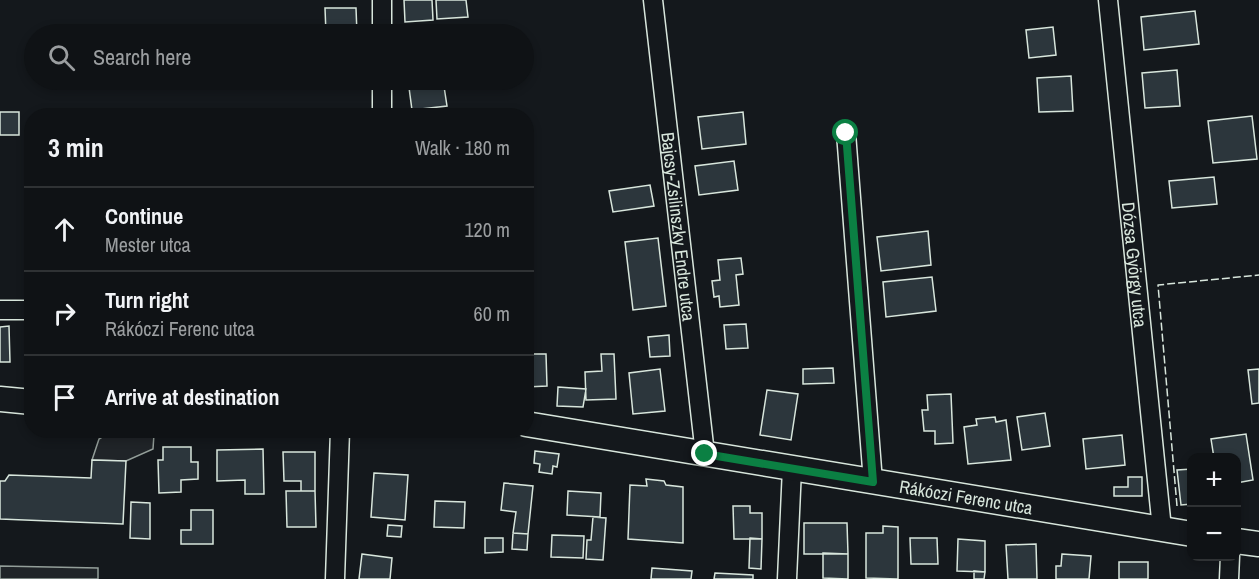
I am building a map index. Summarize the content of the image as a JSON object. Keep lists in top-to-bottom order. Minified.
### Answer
{"streets":{"main road":["Rákóczi Ferenc utca"],"street":["Bajcsy-Zsilinszky Endre utca","Dózsa György utca"]},"crossings":[["Bajcsy-Zsilinszky Endre utca","Rákóczi Ferenc utca"],["Dózsa György utca","Rákóczi Ferenc utca"]],"page":{"search":"Search here","heading":["3 min","Walk · 180 m"],"list":[["Continue","Mester utca","120 m"],["Turn right","Rákóczi Ferenc utca","60 m"],"Arrive at destination"],"map_buttons":["+","−"]}}
